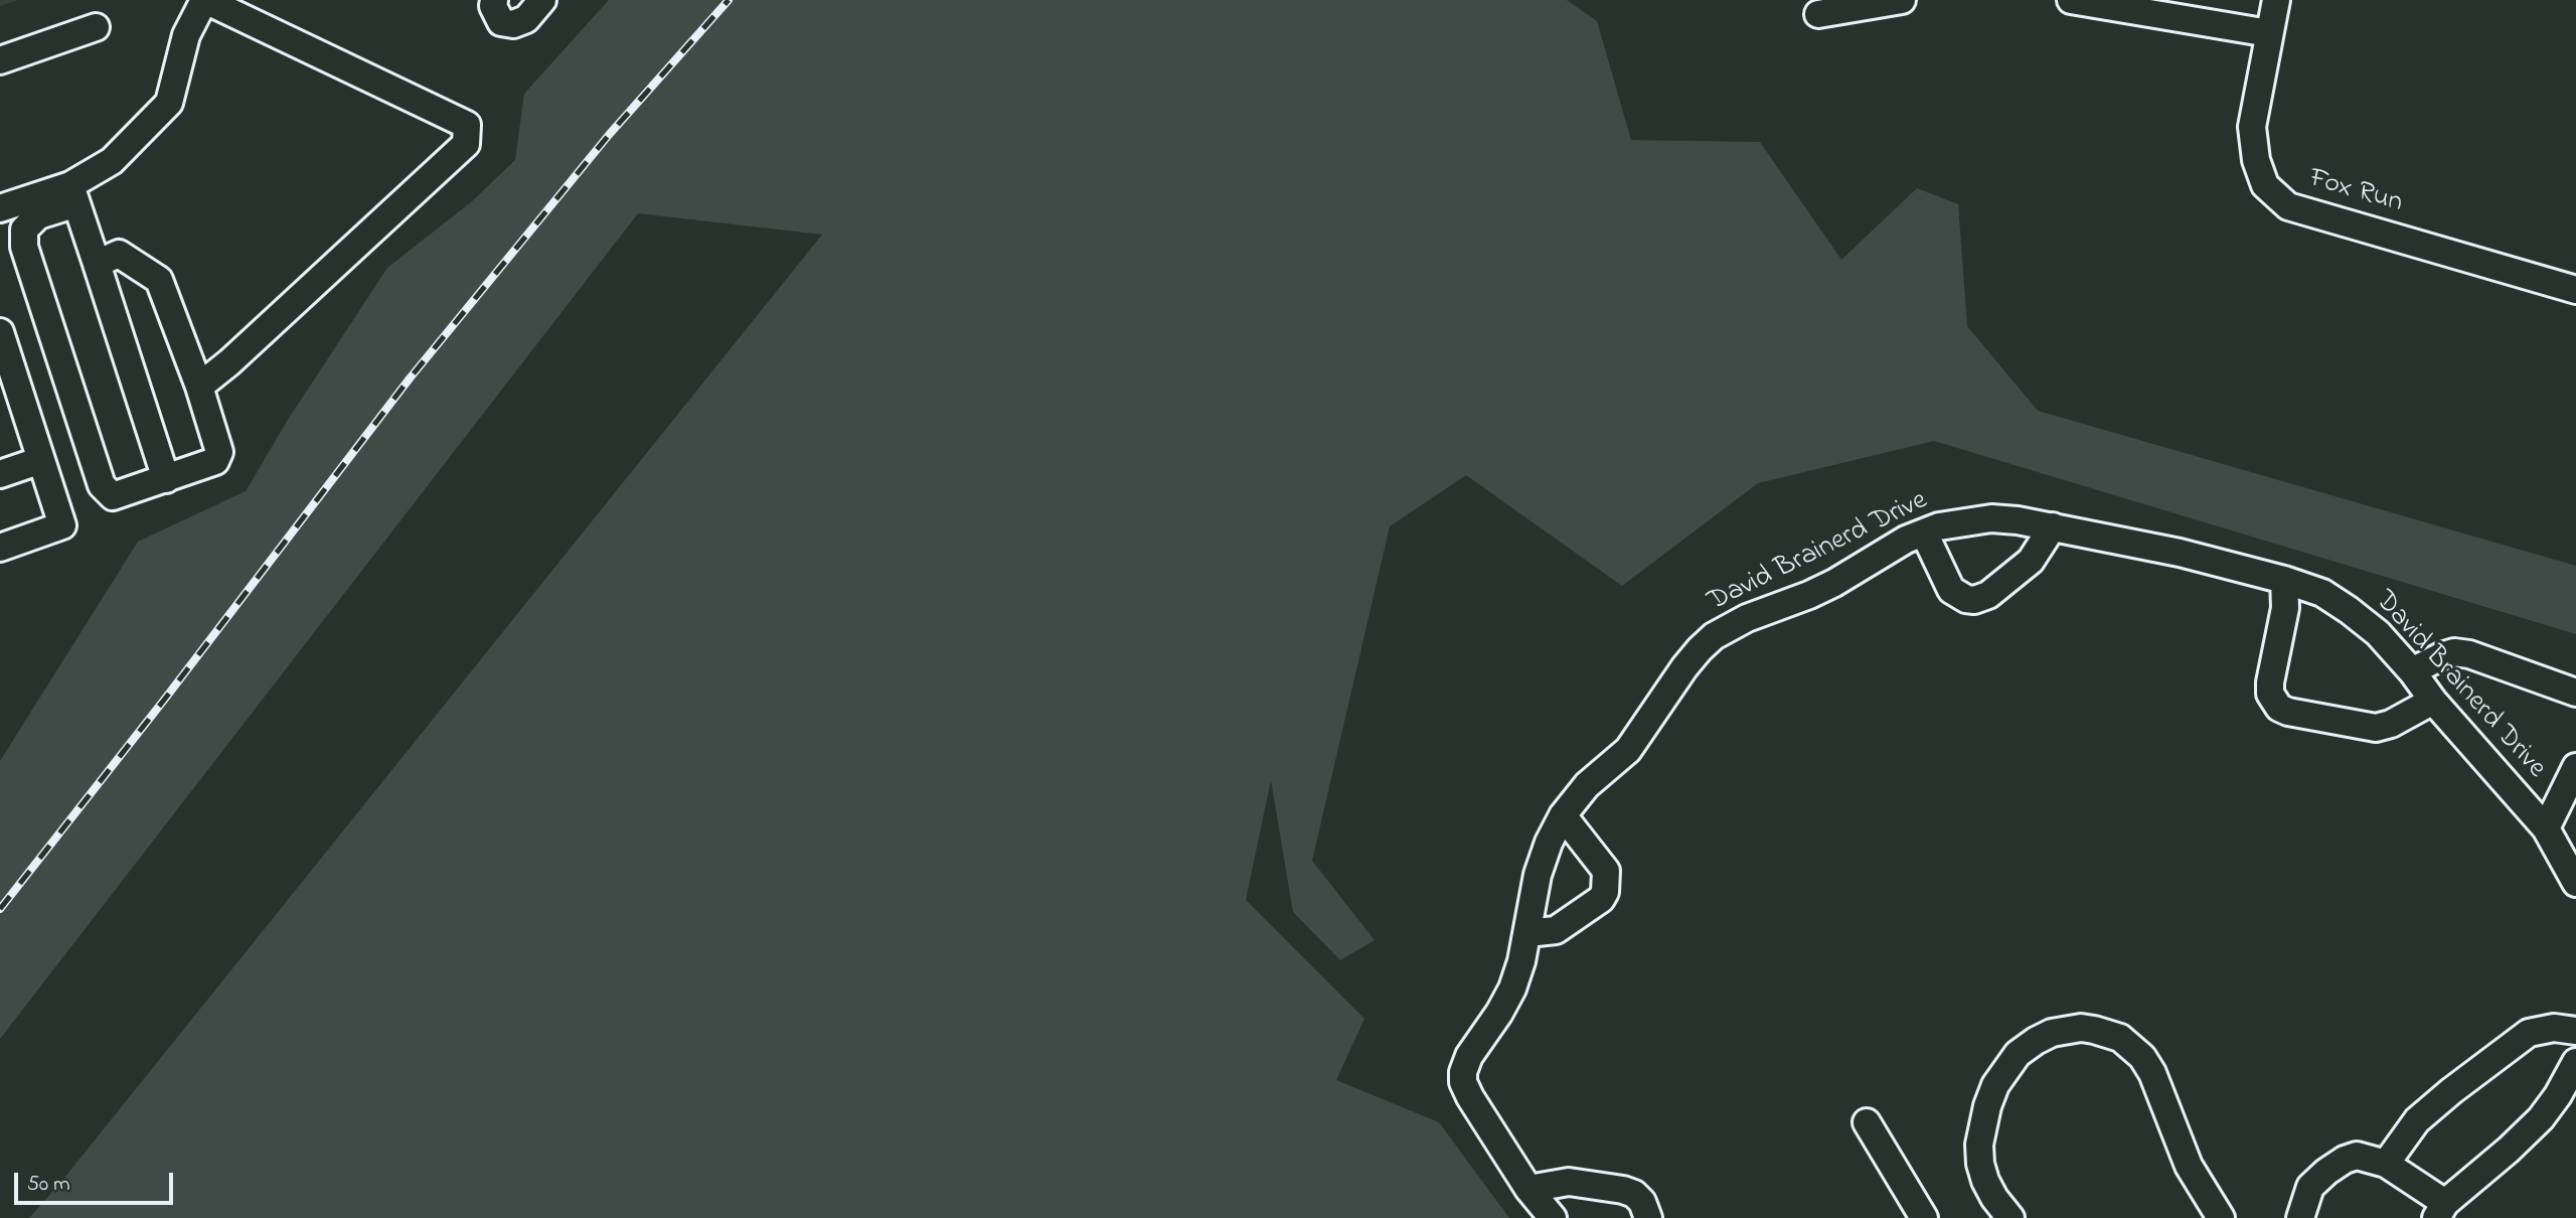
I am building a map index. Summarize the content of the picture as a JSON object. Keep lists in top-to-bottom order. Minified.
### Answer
{"streets":{"street":["Fox Run","David Brainerd Drive"]},"scale_bar":"50 m"}
